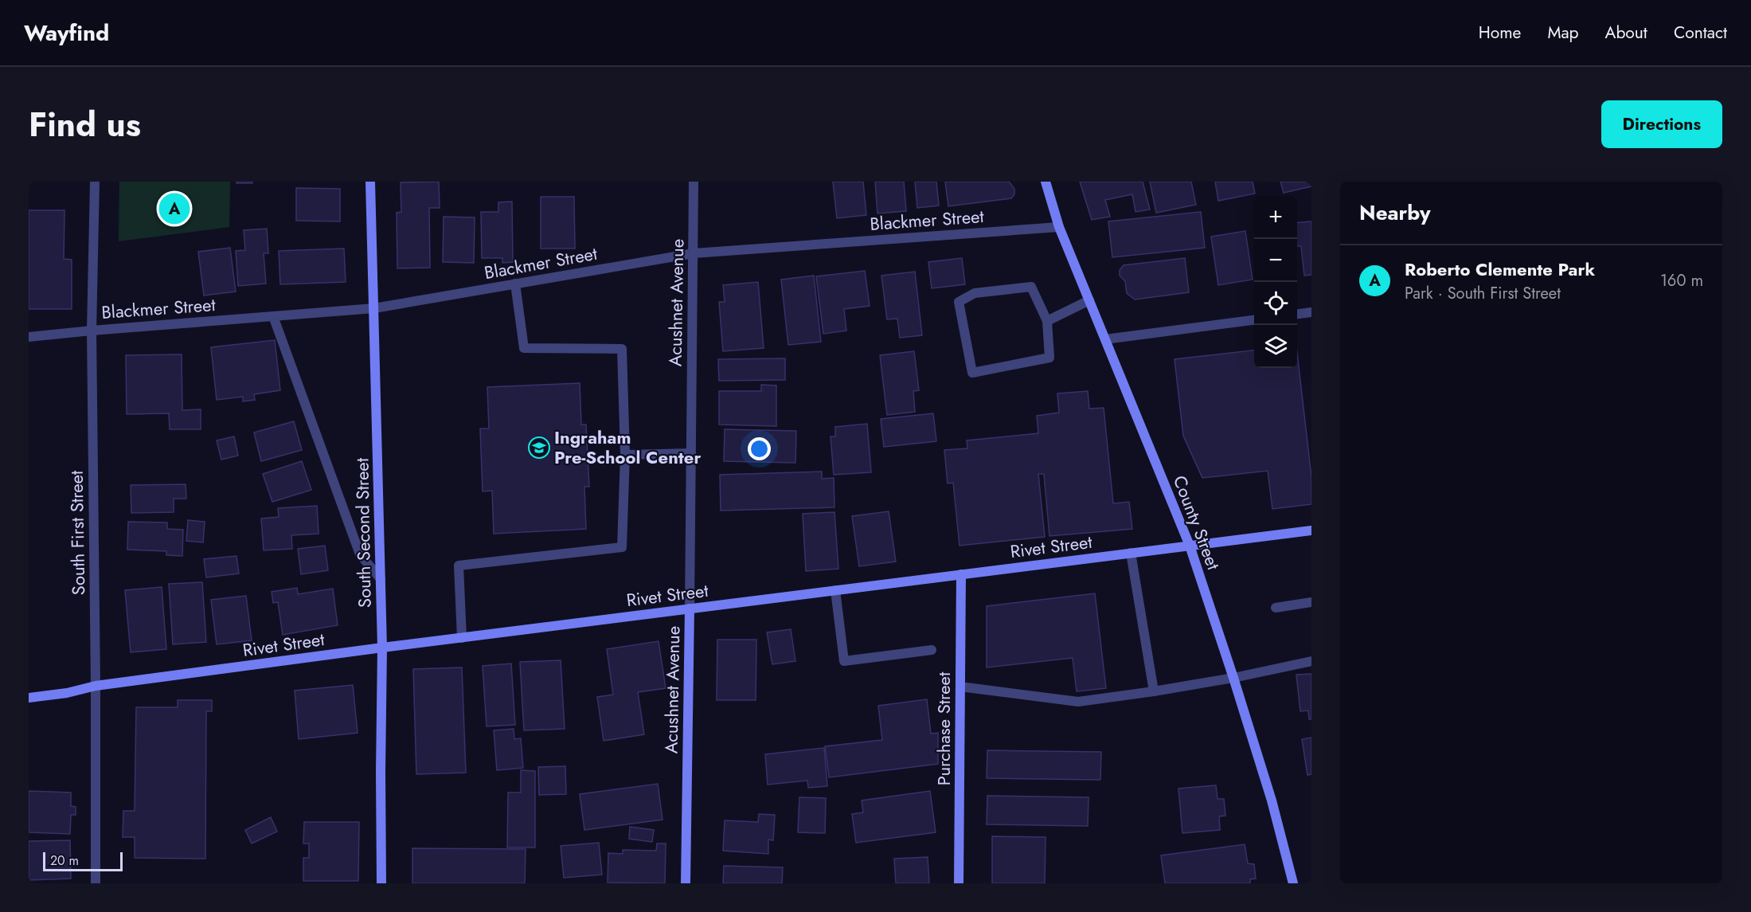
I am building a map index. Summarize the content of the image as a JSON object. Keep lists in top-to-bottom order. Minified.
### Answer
{"streets":{"street":["Blackmer Street","Acushnet Avenue","County Street","South First Street","South Second Street","Rivet Street","Purchase Street"]},"crossings":[["Blackmer Street","Acushnet Avenue"],["Blackmer Street","County Street"],["Blackmer Street","South First Street"],["Blackmer Street","South Second Street"],["Acushnet Avenue","Rivet Street"],["County Street","Rivet Street"],["South First Street","Rivet Street"],["South Second Street","Rivet Street"],["Rivet Street","Purchase Street"]],"places":{"school or university":["Ingraham Pre-School Center"]},"scale_bar":"20 m","page":{"header":"Wayfind","nav":["Home","Map","About","Contact"],"title":"Find us","buttons":"Directions","heading":"Nearby","pins":"A","map_buttons":["+","−"],"list":[{"mark":"A","name":"Roberto Clemente Park","note":"Park · South First Street","value":"160 m"}],"scale":"20 m"}}
